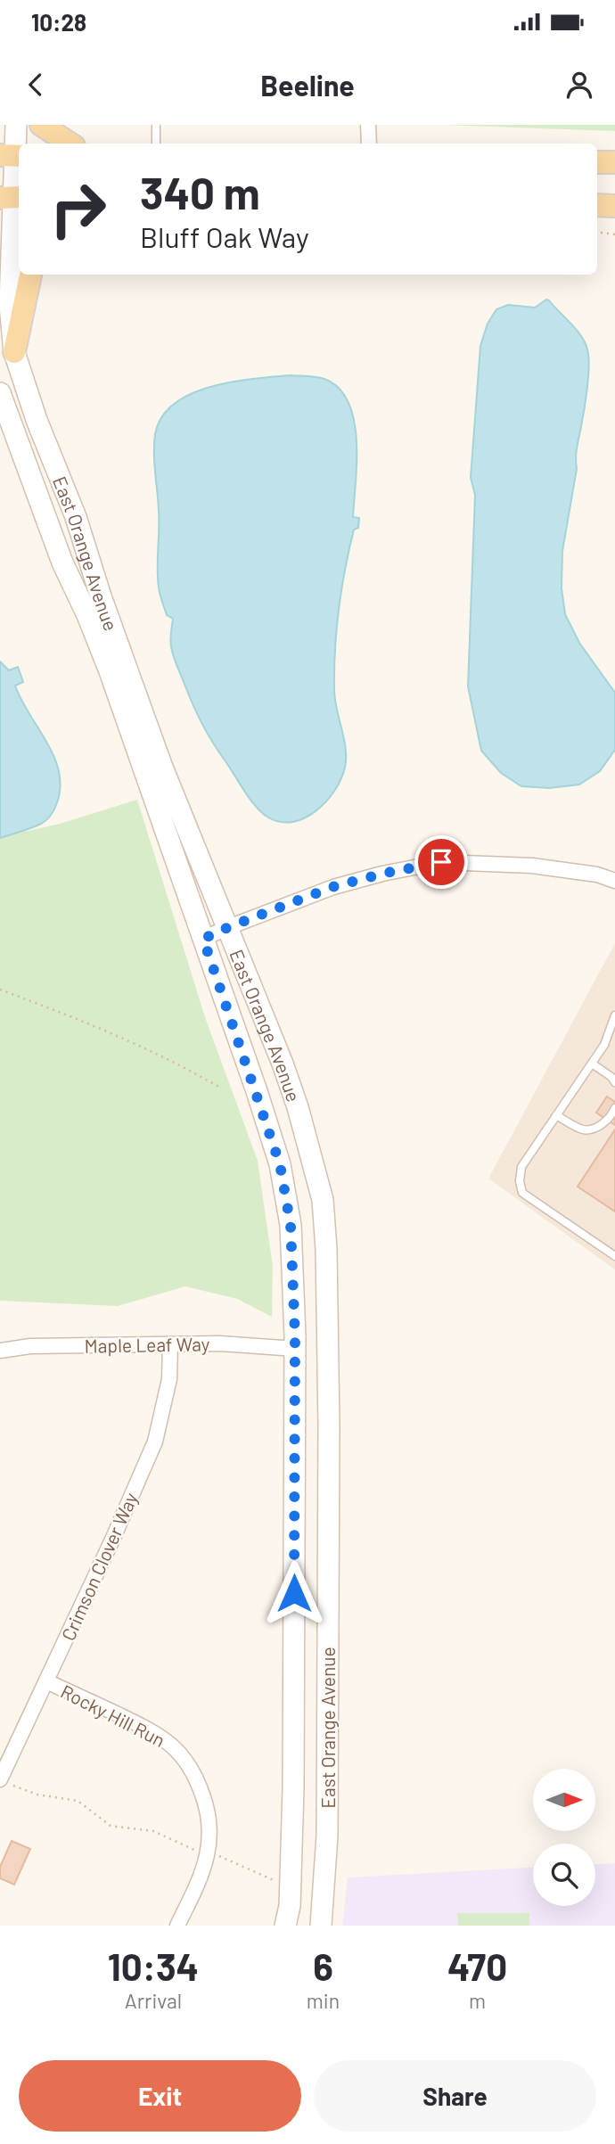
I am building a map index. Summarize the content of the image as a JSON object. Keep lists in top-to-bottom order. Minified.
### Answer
{"streets":{"street":["East Orange Avenue","Maple Leaf Way","Crimson Clover Way","Rocky Hill Run"]},"crossings":[["East Orange Avenue","Maple Leaf Way"],["Maple Leaf Way","Crimson Clover Way"],["Crimson Clover Way","Rocky Hill Run"]],"north":"right","page":{"status":"10:28","header":"Beeline","turn":["340 m","Bluff Oak Way"],"eta":["10:34","Arrival","6","min","470","m"],"buttons":["Exit","Share"]}}
